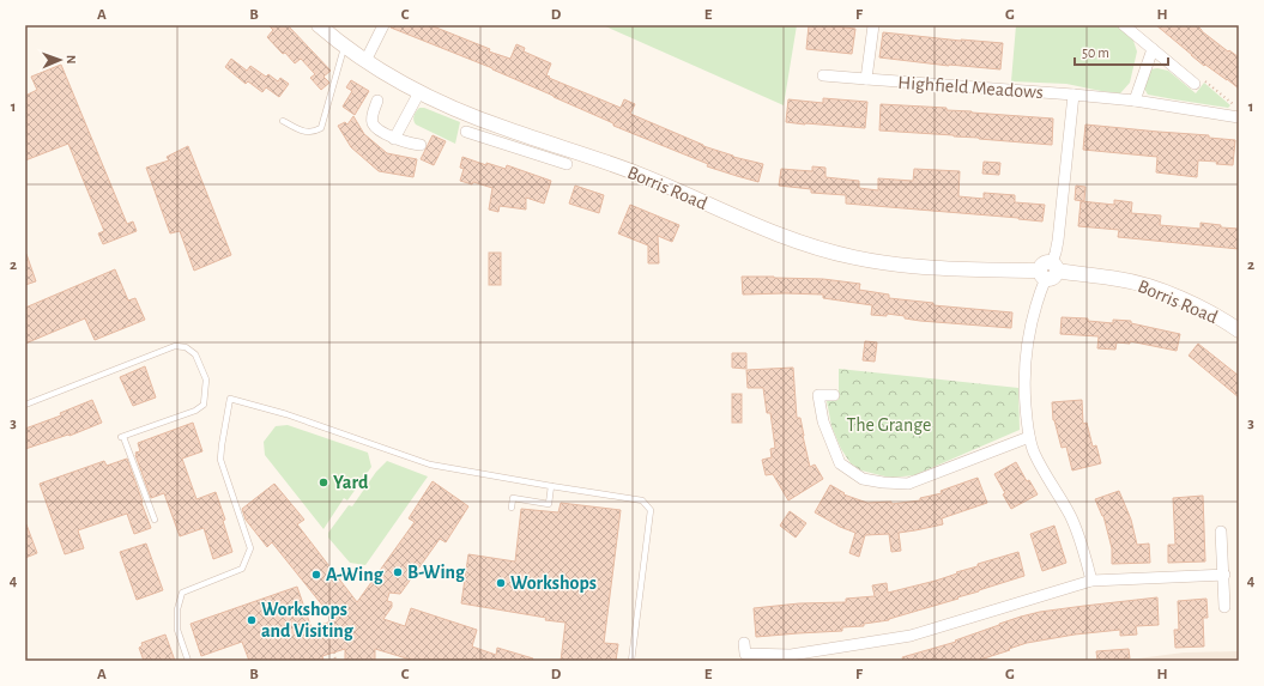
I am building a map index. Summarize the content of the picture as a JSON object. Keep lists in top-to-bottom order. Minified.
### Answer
{"streets":{"street":["Highfield Meadows","Borris Road"]},"parks":["The Grange"],"places":["Yard","B-Wing","A-Wing","Workshops","Workshops and Visiting"],"scale_bar":"50 m","north":"right","grid":{"columns":["A","B","C","D","E","F","G","H"],"rows":["1","2","3","4"]}}
